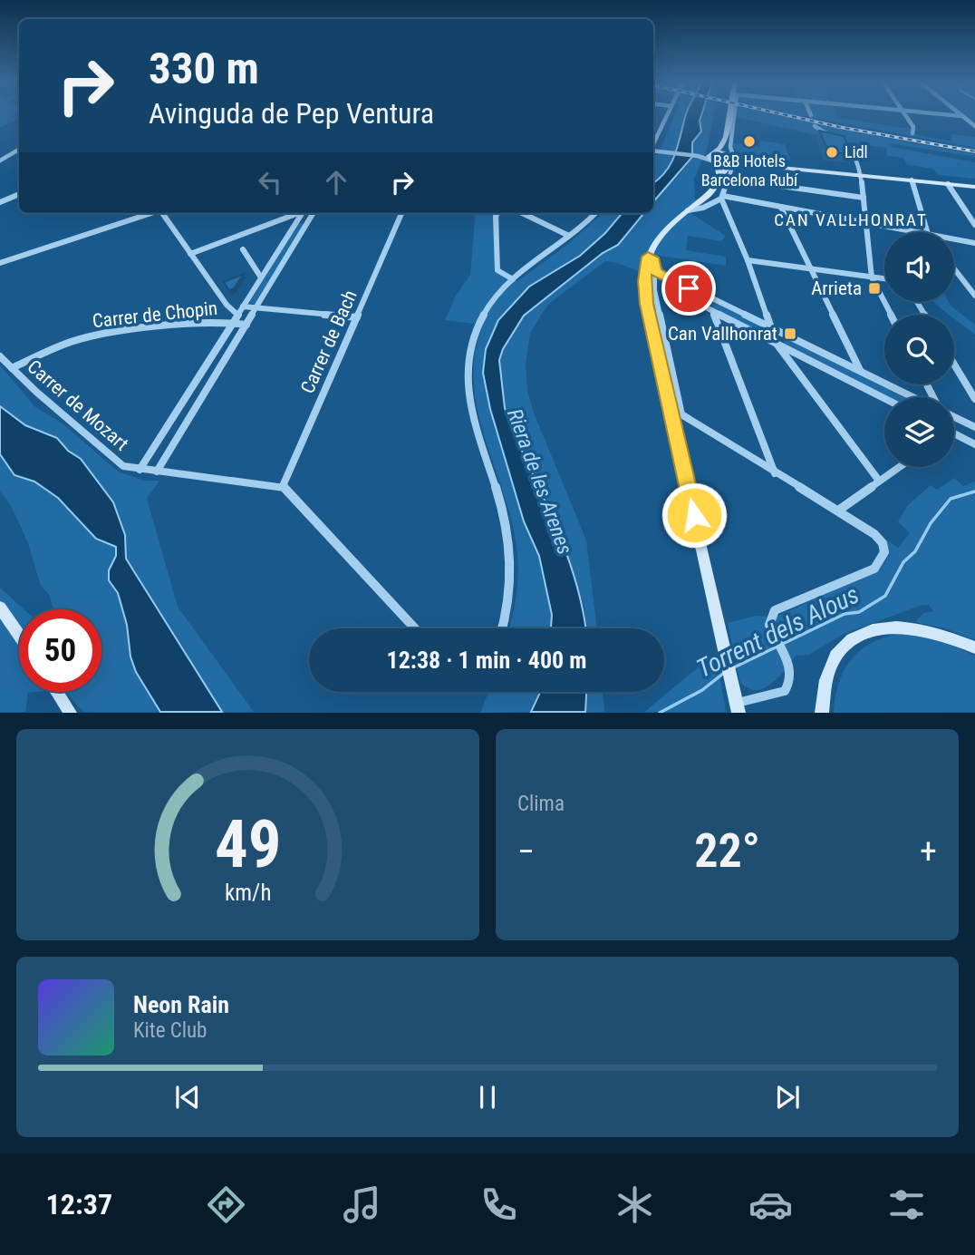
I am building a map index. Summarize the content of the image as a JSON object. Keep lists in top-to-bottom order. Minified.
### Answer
{"streets":{"street":["Carrer de Chopin","Carrer de Bach","Carrer de Mozart"]},"crossings":[["Carrer de Chopin","Carrer de Mozart"],["Carrer de Bach","Carrer de Mozart"]],"districts":["CAN VALLHONRAT"],"water":["Riera de les Arenes","Torrent dels Alous"],"places":{"other":["B&B Hotels Barcelona Rubí","Lidl"],"transit":["Arrieta","Can Vallhonrat"]},"page":{"turn":["330 m","Avinguda de Pep Ventura"],"limit":"50","trip":"12:38 · 1 min · 400 m","tile":"Clima","heat":["−","22°","+"],"song":["Neon Rain","Kite Club"],"tabs":"12:37","gauge":["49","km/h"]}}
